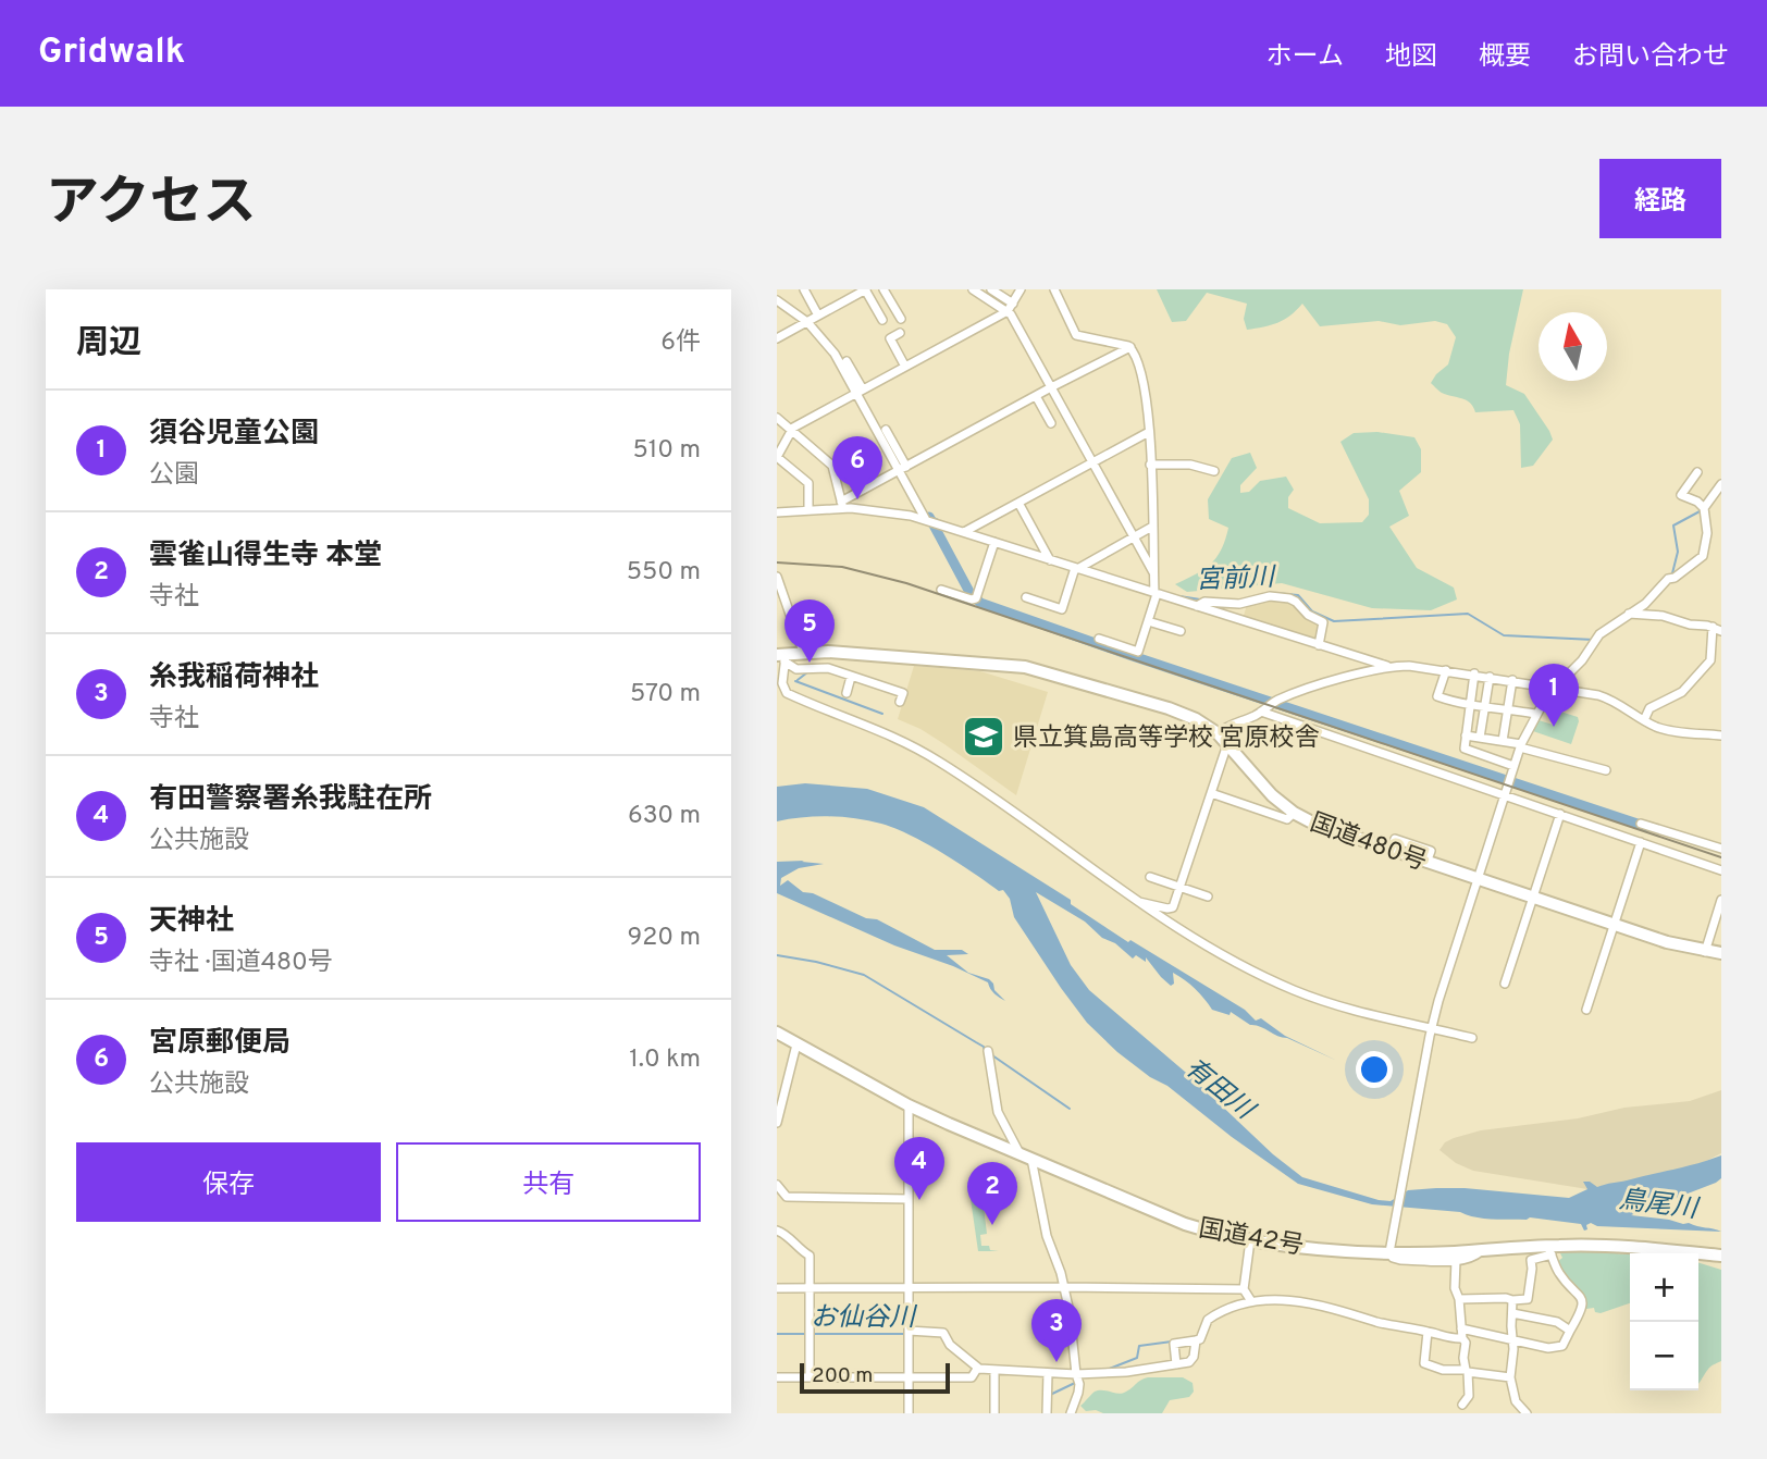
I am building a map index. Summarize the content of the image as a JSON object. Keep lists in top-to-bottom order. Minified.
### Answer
{"streets":{"highway":["国道480号","国道42号"]},"water":["宮前川","有田川","鳥尾川","お仙谷川"],"places":{"school or university":["県立箕島高等学校 宮原校舎"]},"scale_bar":"200 m","north":"top","page":{"header":"Gridwalk","nav":["ホーム","地図","概要","お問い合わせ"],"title":"アクセス","buttons":["経路",["保存","共有"]],"heading":["周辺","6件"],"list":[{"mark":"1","name":"須谷児童公園","note":"公園","value":"510 m"},{"mark":"2","name":"雲雀山得生寺 本堂","note":"寺社","value":"550 m"},{"mark":"3","name":"糸我稲荷神社","note":"寺社","value":"570 m"},{"mark":"4","name":"有田警察署糸我駐在所","note":"公共施設","value":"630 m"},{"mark":"5","name":"天神社","note":"寺社 · 国道480号","value":"920 m"},{"mark":"6","name":"宮原郵便局","note":"公共施設","value":"1.0 km"}],"pins":["6","5","1","4","2","3"],"map_buttons":["+","−"],"scale":"200 m"}}
